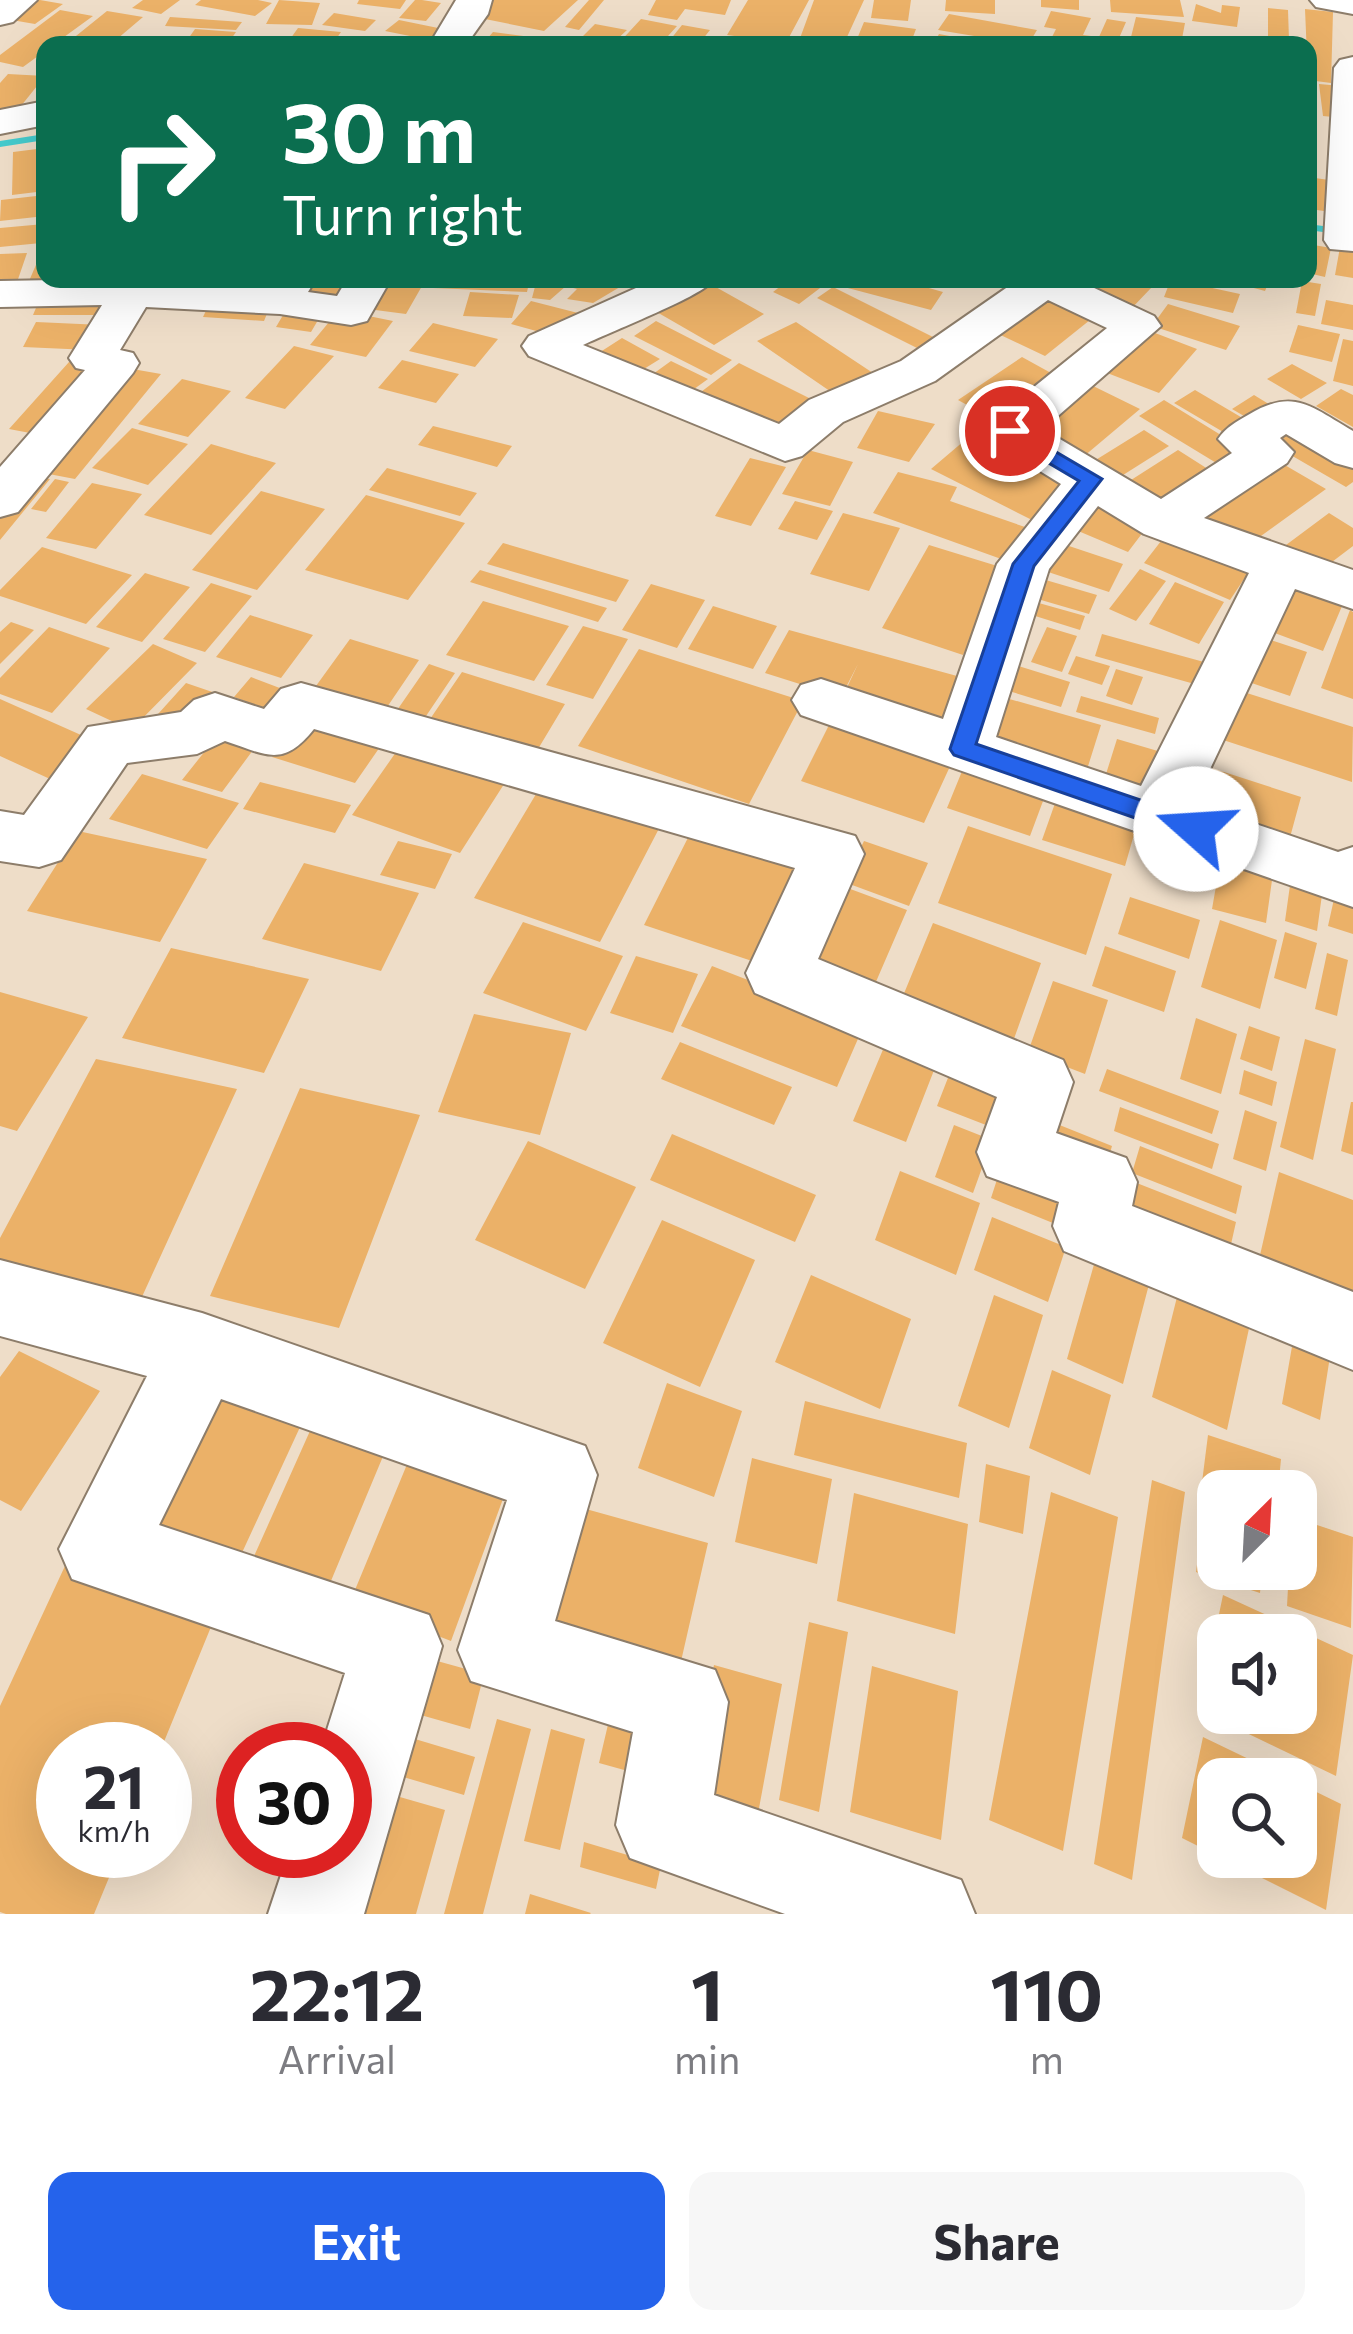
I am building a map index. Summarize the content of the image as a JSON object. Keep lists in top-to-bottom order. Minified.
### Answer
{"north":"top right","page":{"turn":["30 m","Turn right"],"speed":"21 km/h","limit":"30","eta":["22:12","Arrival","1","min","110","m"],"buttons":["Exit","Share"]}}
